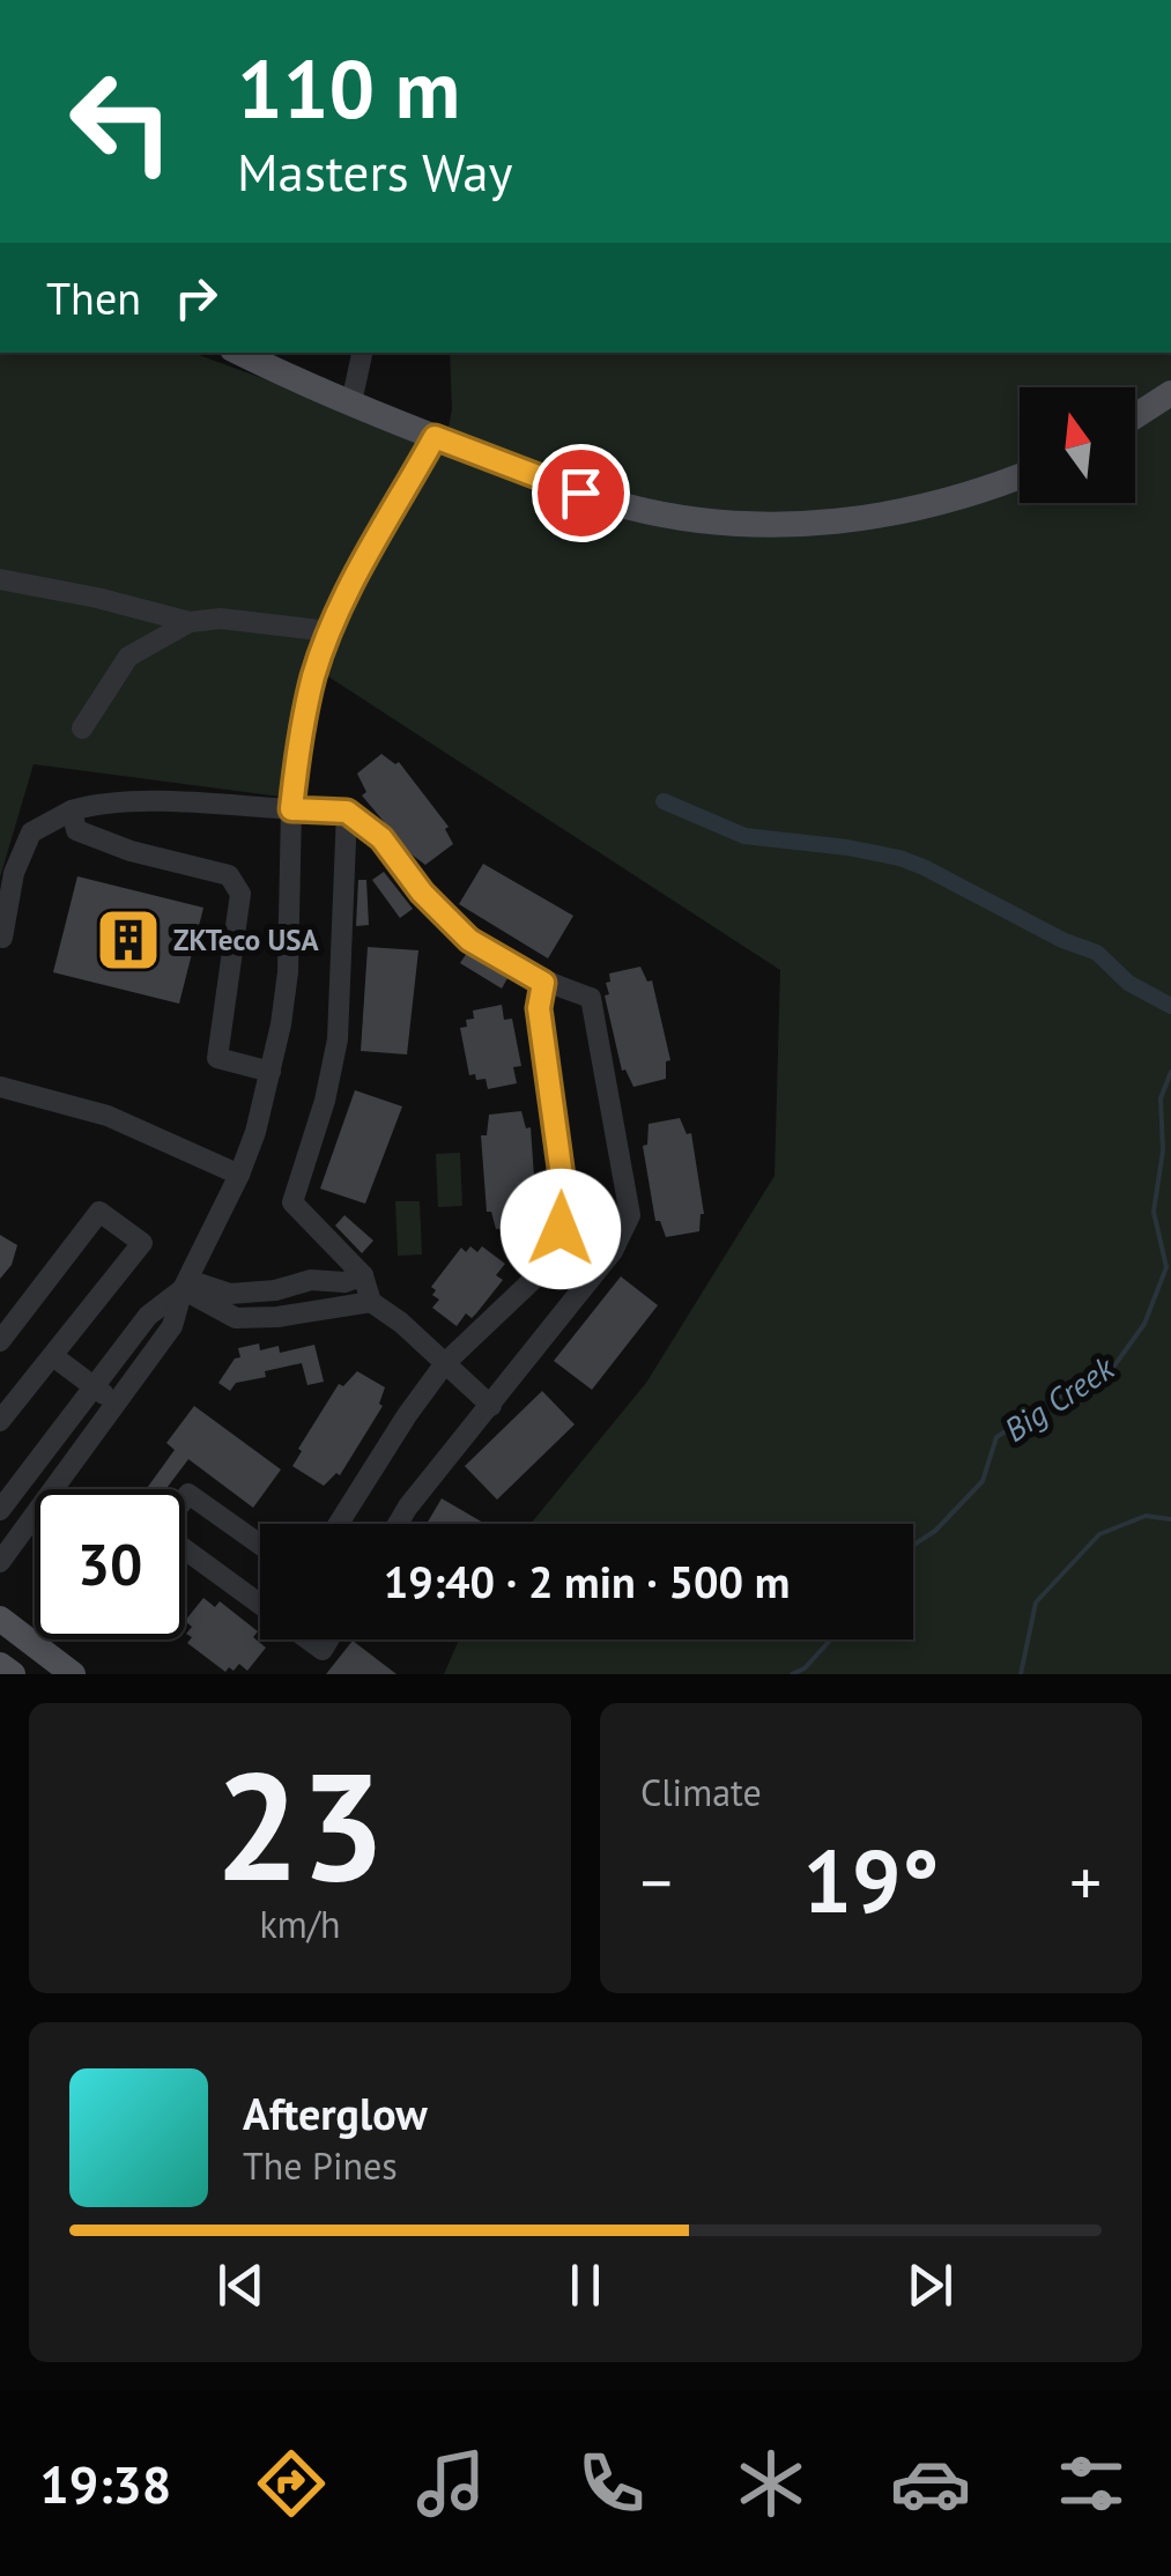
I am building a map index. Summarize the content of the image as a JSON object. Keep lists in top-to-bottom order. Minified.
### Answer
{"water":["Big Creek"],"places":{"building":["ZKTeco USA"]},"north":"top","page":{"turn":["110 m","Masters Way"],"then":"Then","limit":"30","trip":"19:40 · 2 min · 500 m","tile":[["23","km/h"],"Climate"],"heat":["−","19°","+"],"song":["Afterglow","The Pines"],"tabs":"19:38"}}
